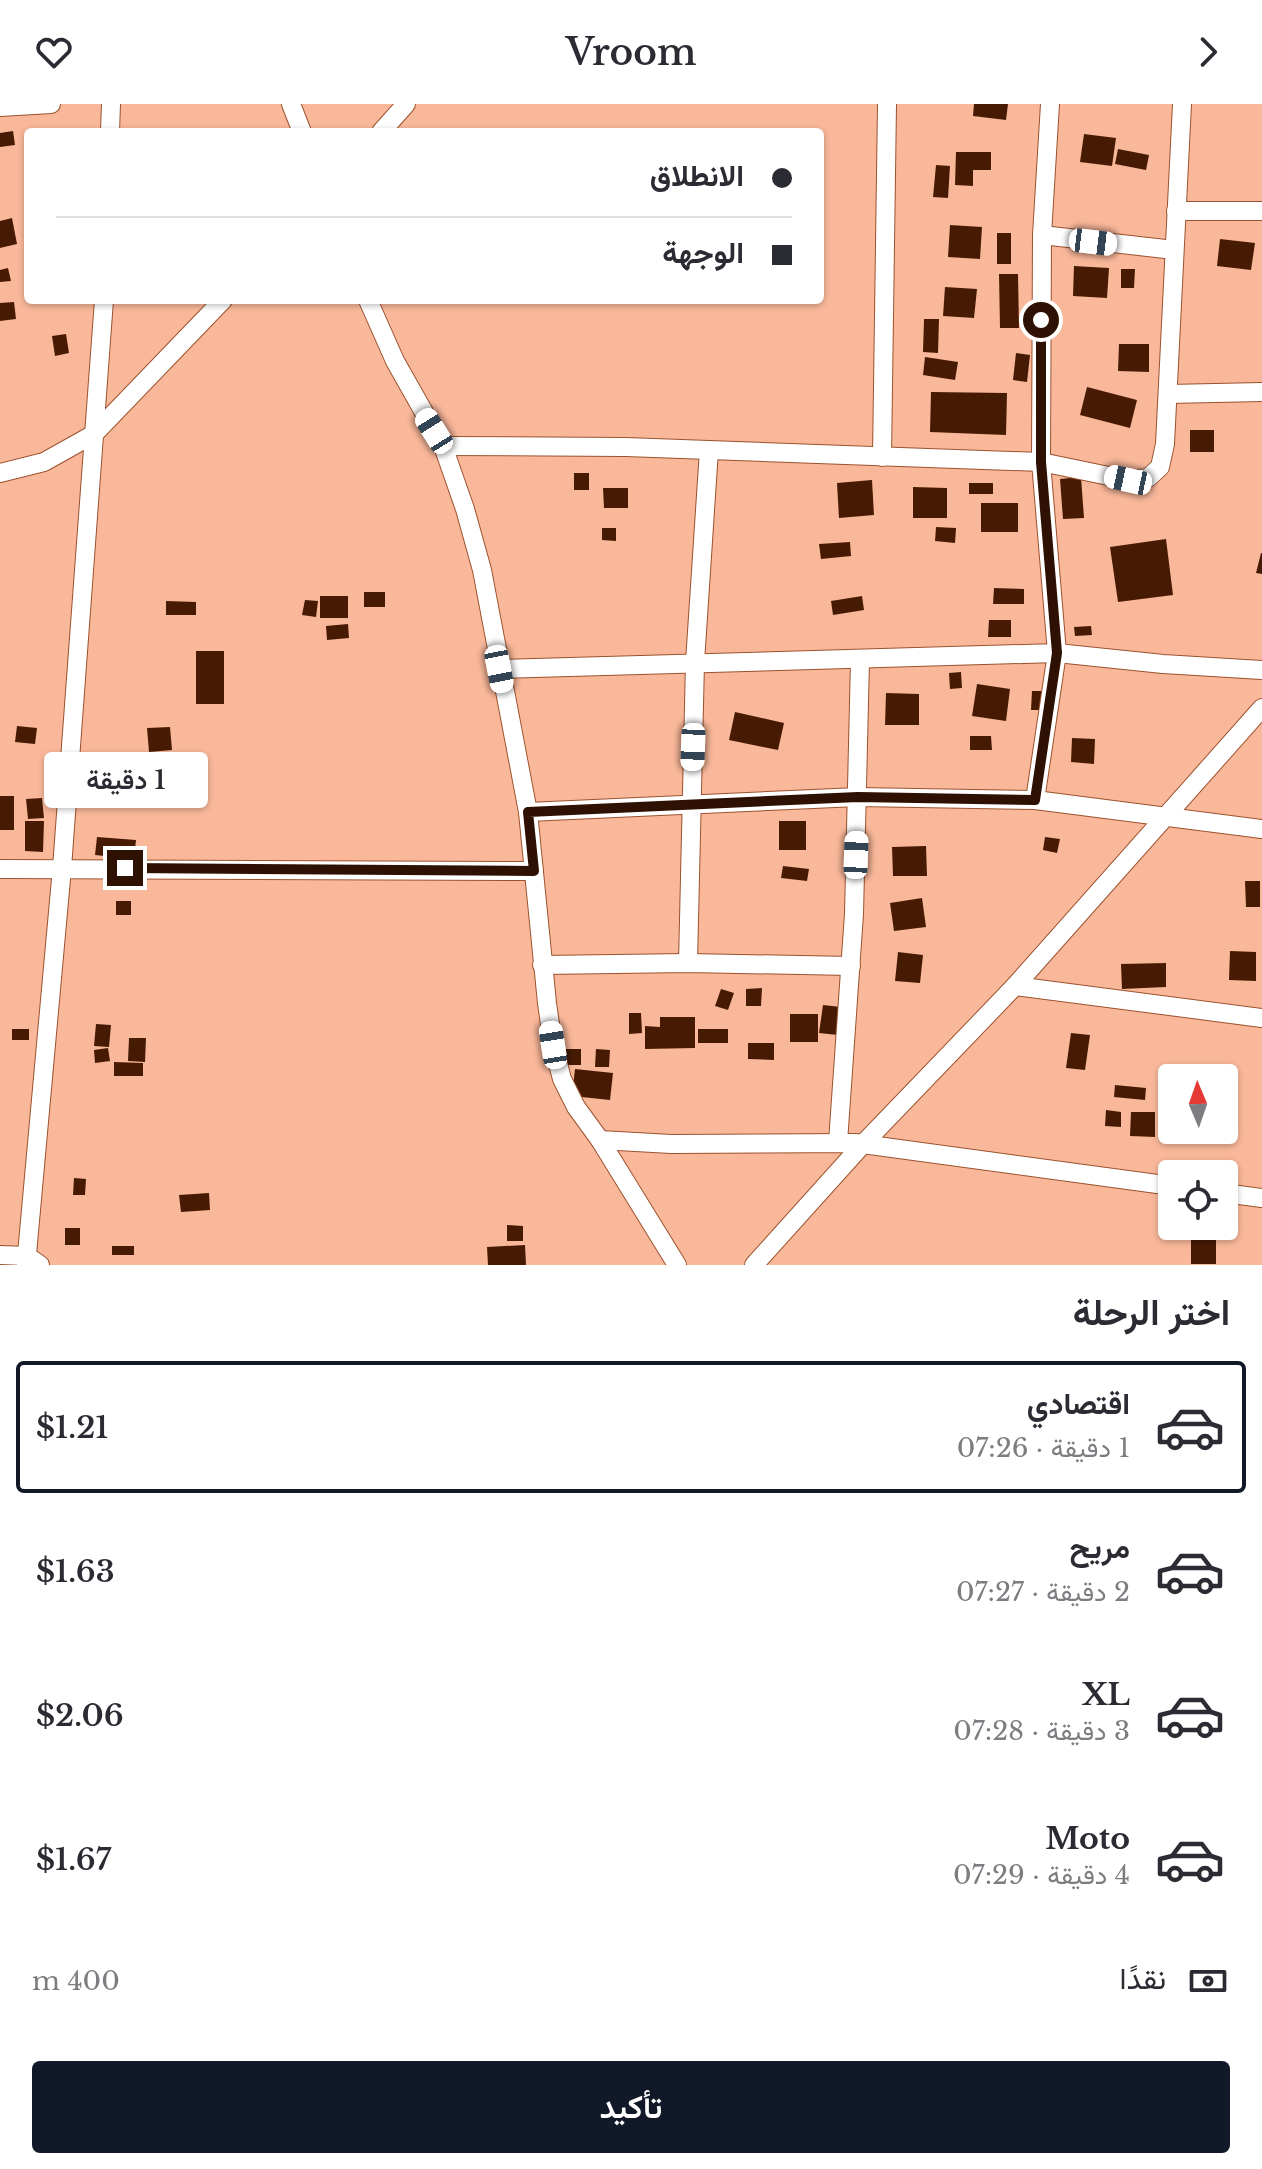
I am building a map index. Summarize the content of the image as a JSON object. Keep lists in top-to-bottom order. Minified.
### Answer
{"north":"top","page":{"header":"Vroom","banner":["الانطلاق","الوجهة"],"bubble":"1 دقيقة","heading":"اختر الرحلة","list":[{"name":"اقتصادي","note":"1 دقيقة · 07:26","value":"$1.21"},{"name":"مريح","note":"2 دقيقة · 07:27","value":"$1.63"},{"name":"XL","note":"3 دقيقة · 07:28","value":"$2.06"},{"name":"Moto","note":"4 دقيقة · 07:29","value":"$1.67"}],"pay":["نقدًا","400 m"],"buttons":"تأكيد"}}
